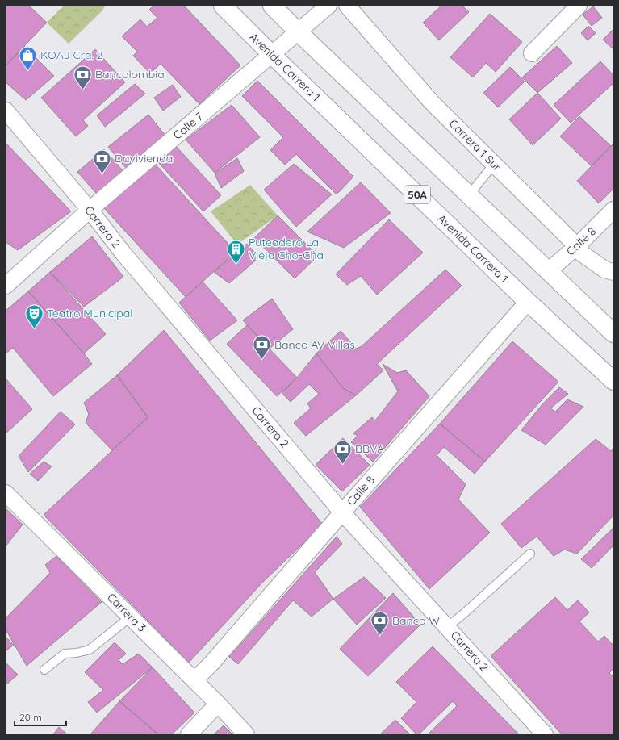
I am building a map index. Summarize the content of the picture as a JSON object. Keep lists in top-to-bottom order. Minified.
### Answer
{"streets":{"main road":["Avenida Carrera 1","50A"],"street":["Calle 7","Carrera 1 Sur","Carrera 2","Calle 8","Carrera 3"]},"crossings":[["Avenida Carrera 1","Calle 7"],["Avenida Carrera 1","Calle 8"],["Calle 7","Carrera 2"],["Carrera 1 Sur","Calle 8"],["Carrera 2","Calle 8"],["Calle 8","Carrera 3"]],"places":{"shop":["KOAJ Cra. 2"],"bank":["Bancolombia","Davivienda","Banco AV Villas","BBVA","Banco W"],"building":["Puteadero La Vieja Cho-Cha"],"theatre":["Teatro Municipal"]},"scale_bar":"20 m"}
